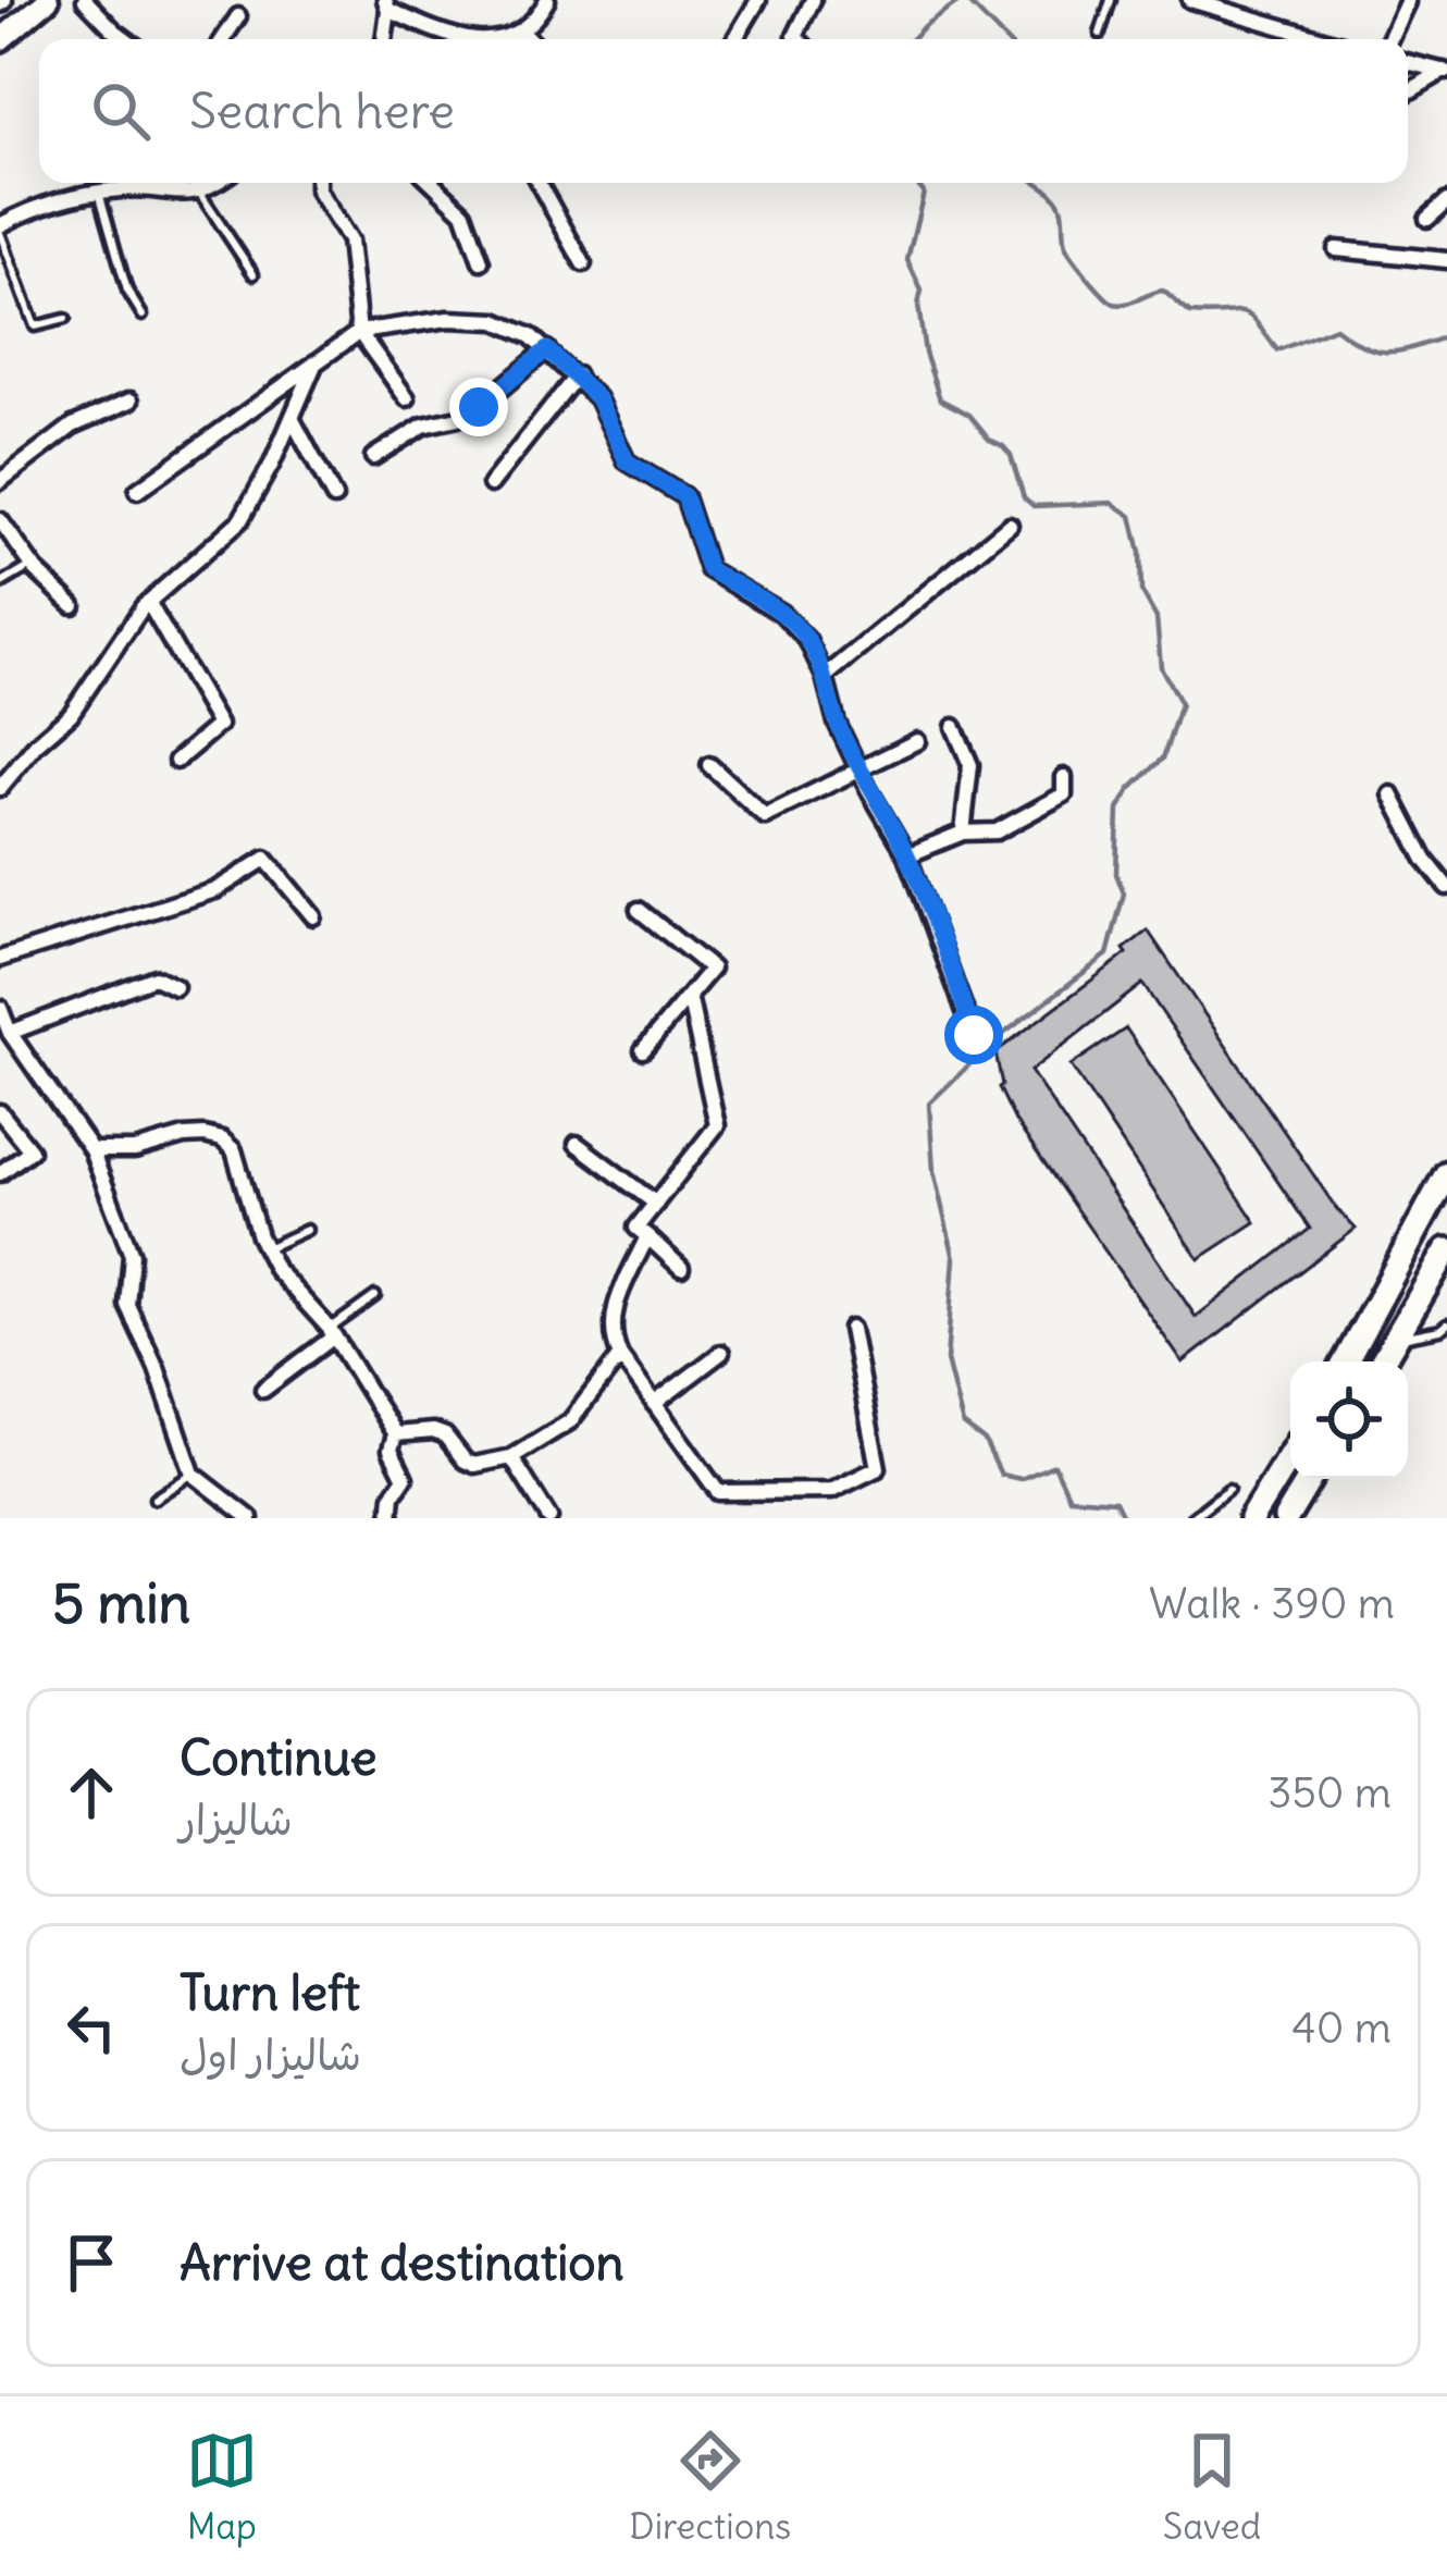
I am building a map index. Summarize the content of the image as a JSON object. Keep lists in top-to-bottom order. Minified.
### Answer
{"page":{"search":"Search here","heading":["5 min","Walk · 390 m"],"list":[["Continue","شالیزار","350 m"],["Turn left","شالیزار اول","40 m"],"Arrive at destination"],"nav":["Map","Directions","Saved"]}}
